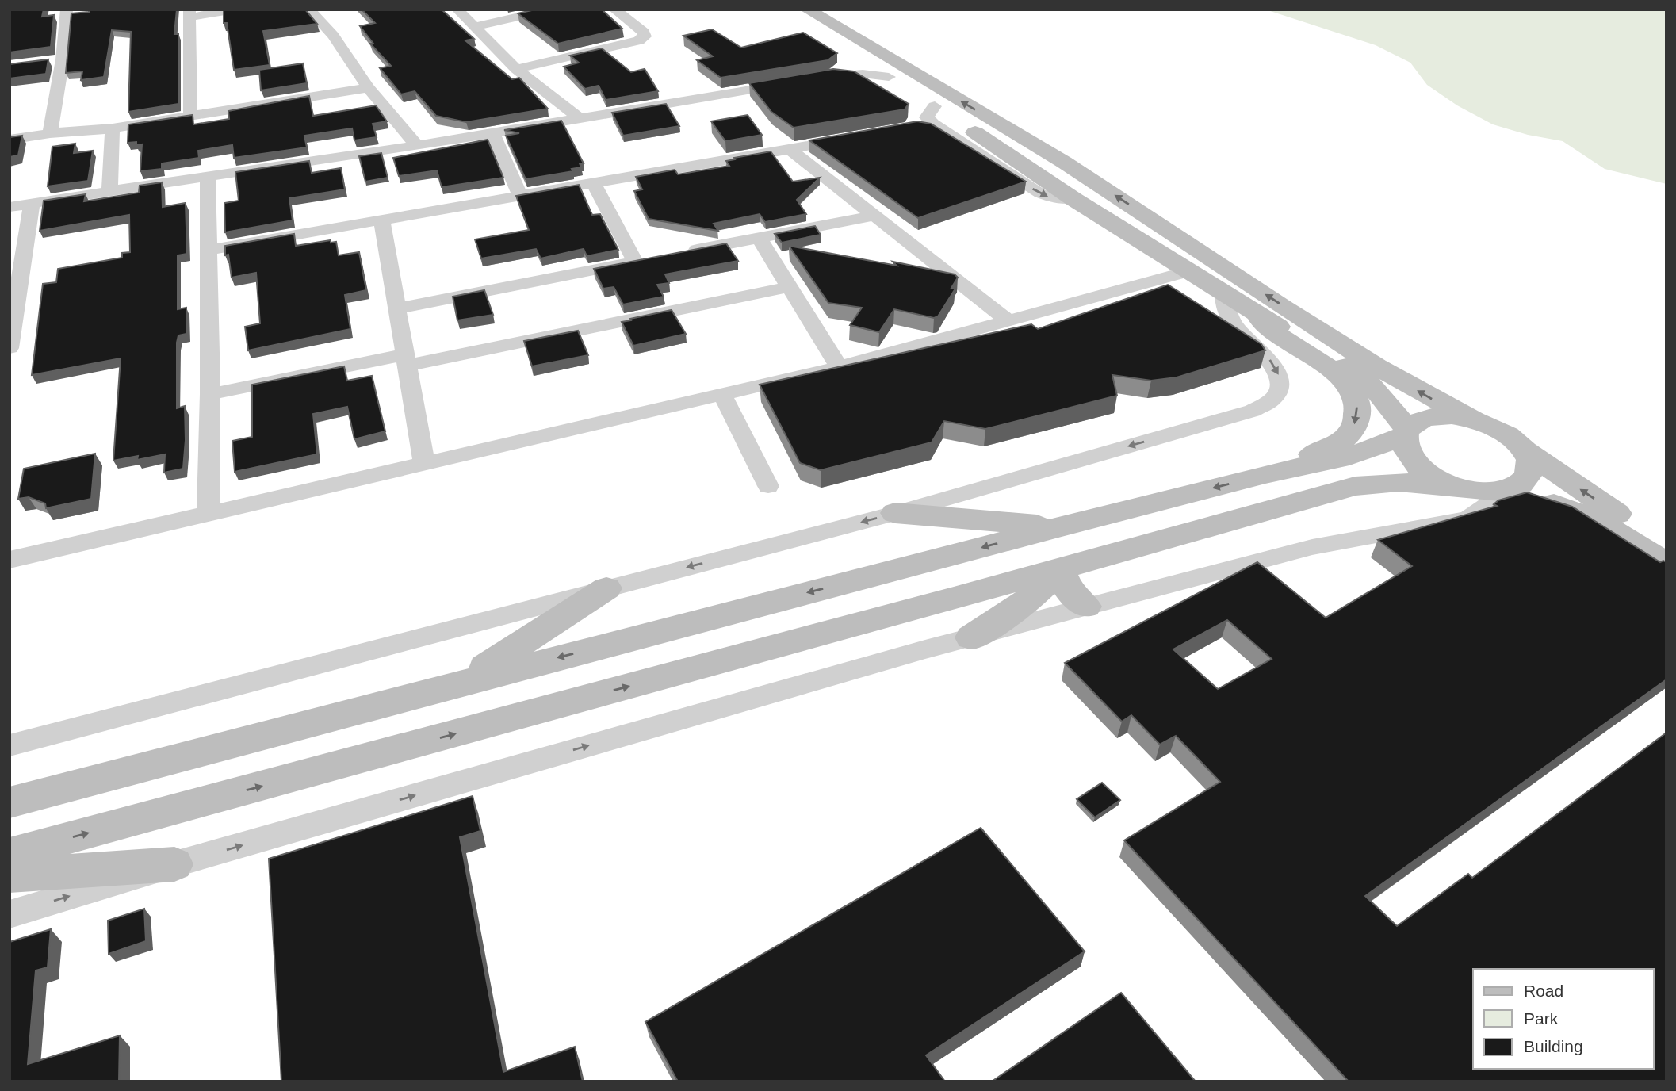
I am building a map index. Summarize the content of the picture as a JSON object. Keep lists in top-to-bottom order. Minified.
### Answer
{"legend":["Road","Park","Building"]}
